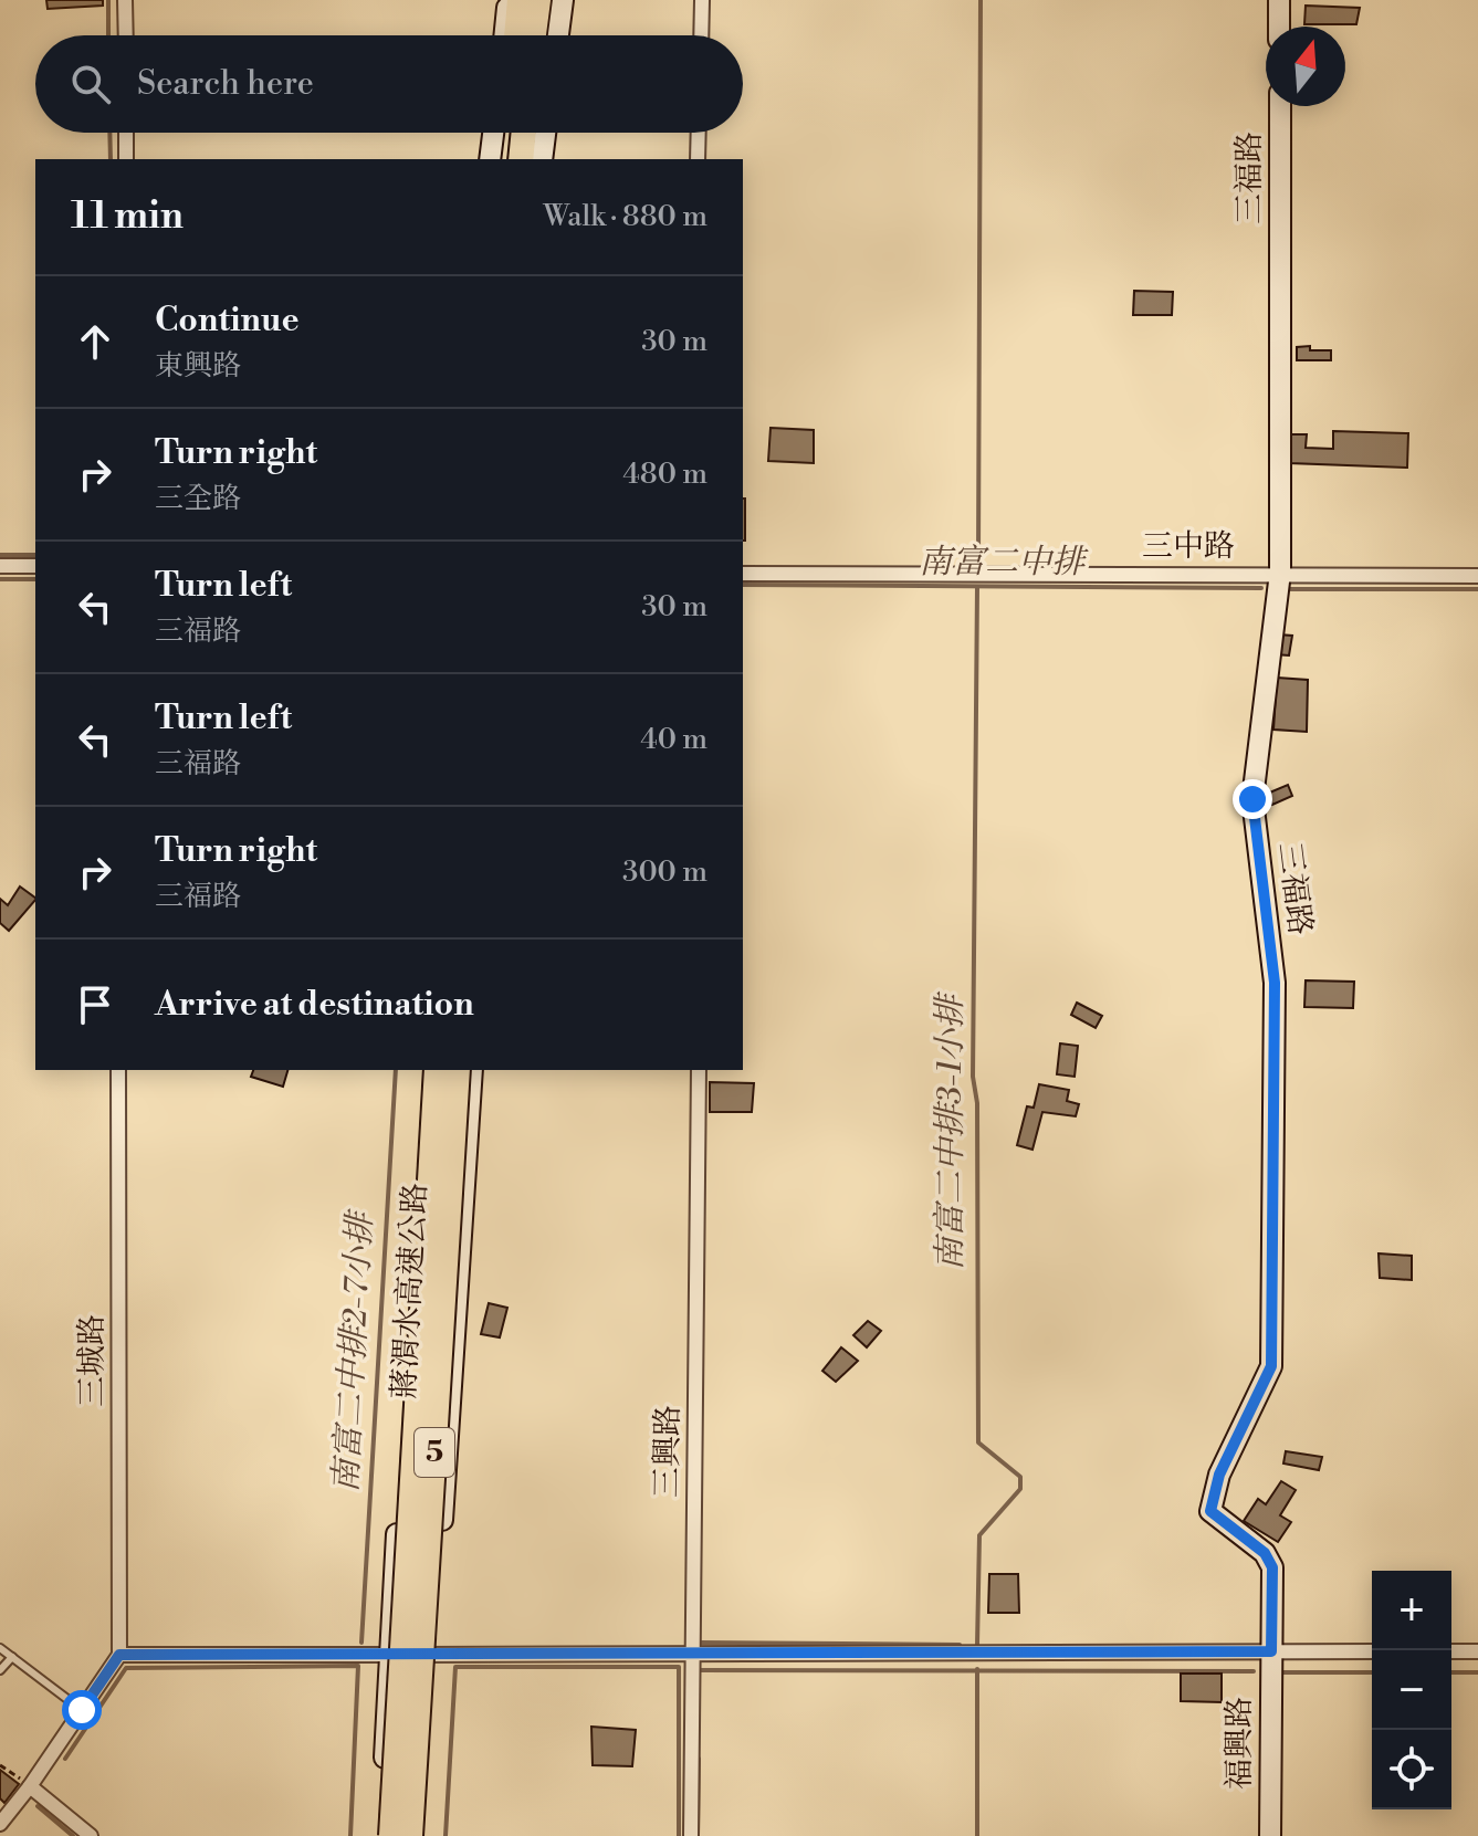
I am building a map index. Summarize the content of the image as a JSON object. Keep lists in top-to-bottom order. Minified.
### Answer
{"streets":{"highway":["蔣渭水高速公路","5"],"street":["三福路","三中路","三城路","三興路","福興路"]},"crossings":[["三福路","三中路"],["三福路","福興路"]],"water":["南富二中排","南富二中排3-1小排","南富二中排2-7小排"],"north":"top","page":{"search":"Search here","heading":["11 min","Walk · 880 m"],"list":[["Continue","東興路","30 m"],["Turn right","三全路","480 m"],["Turn left","三福路","30 m"],["Turn left","三福路","40 m"],["Turn right","三福路","300 m"],"Arrive at destination"],"map_buttons":["+","−"]}}
